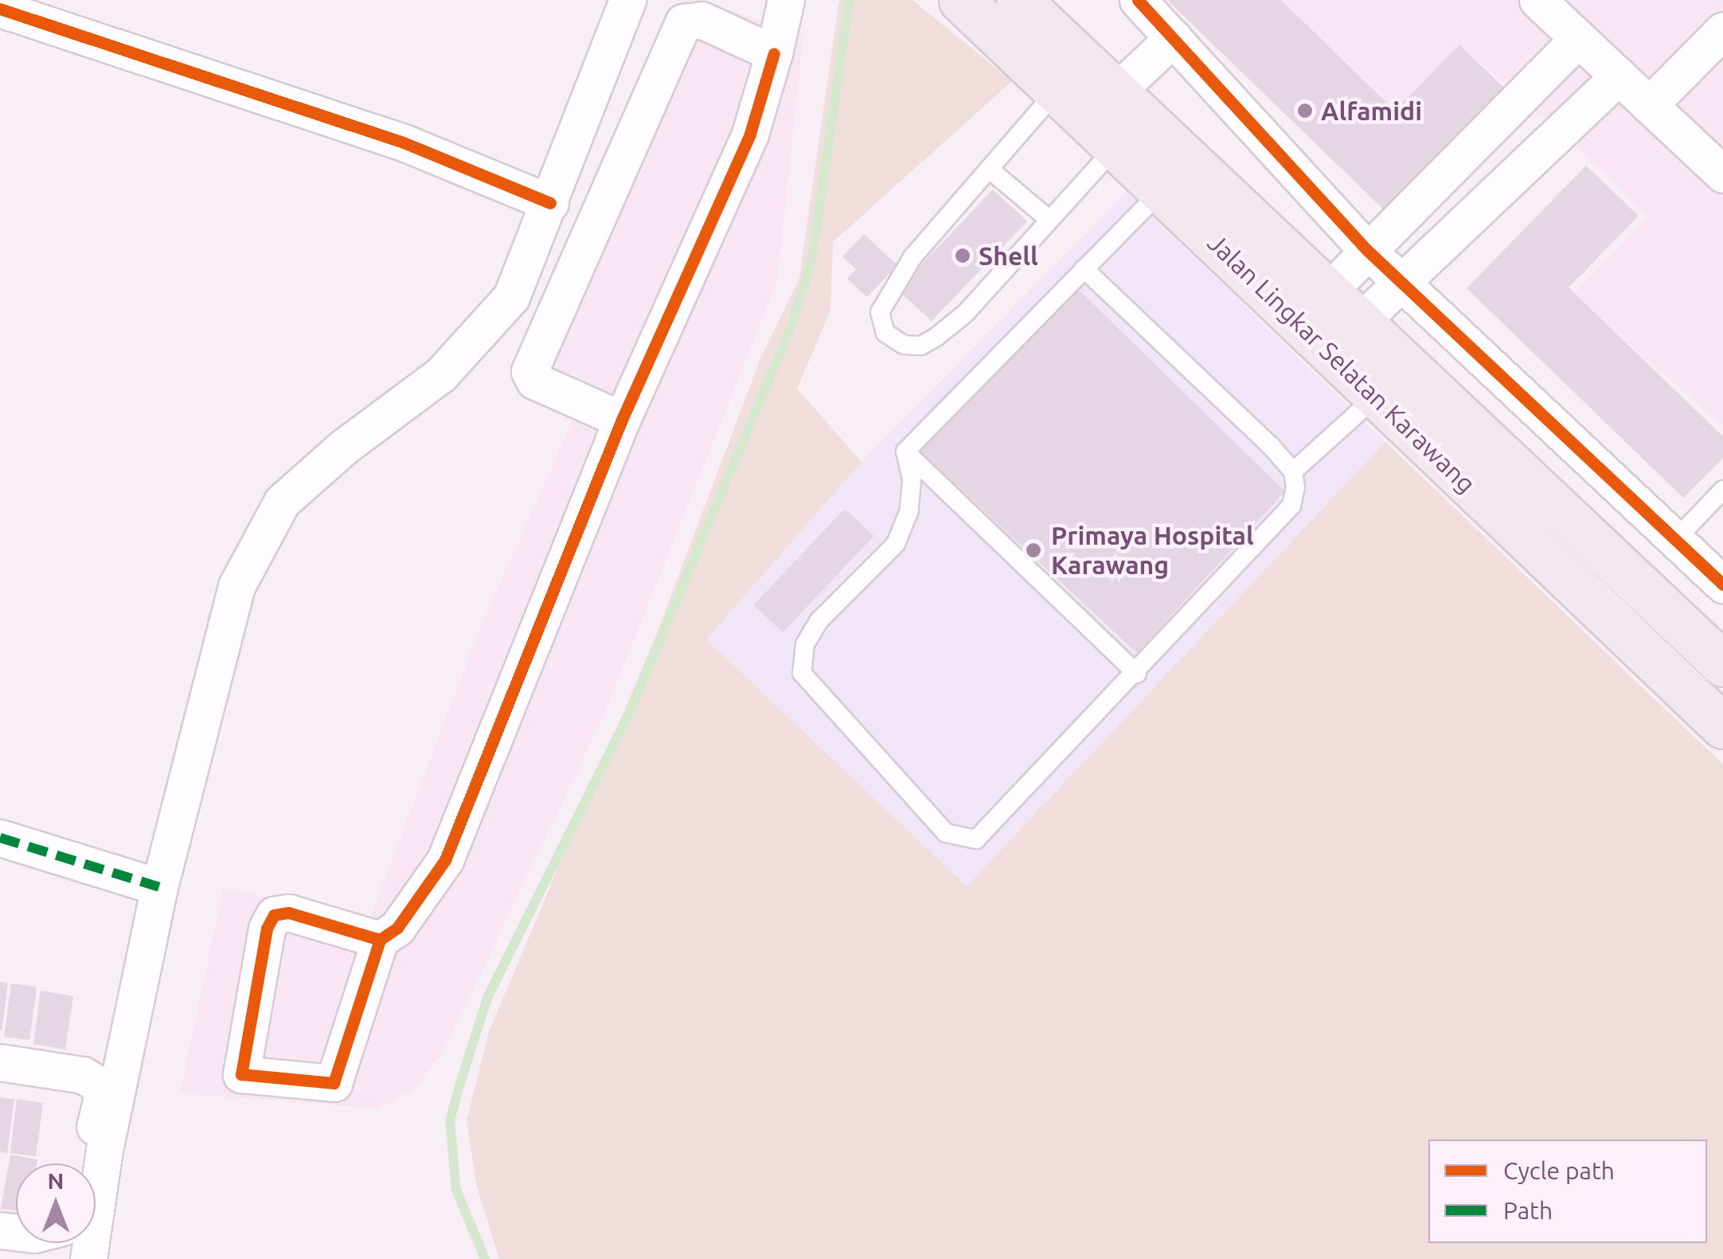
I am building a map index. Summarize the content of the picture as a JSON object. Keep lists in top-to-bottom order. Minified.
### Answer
{"streets":{"main road":["Jalan Lingkar Selatan Karawang"]},"places":["Alfamidi","Shell","Primaya Hospital Karawang"],"legend":["Cycle path","Path"],"north":"top"}
